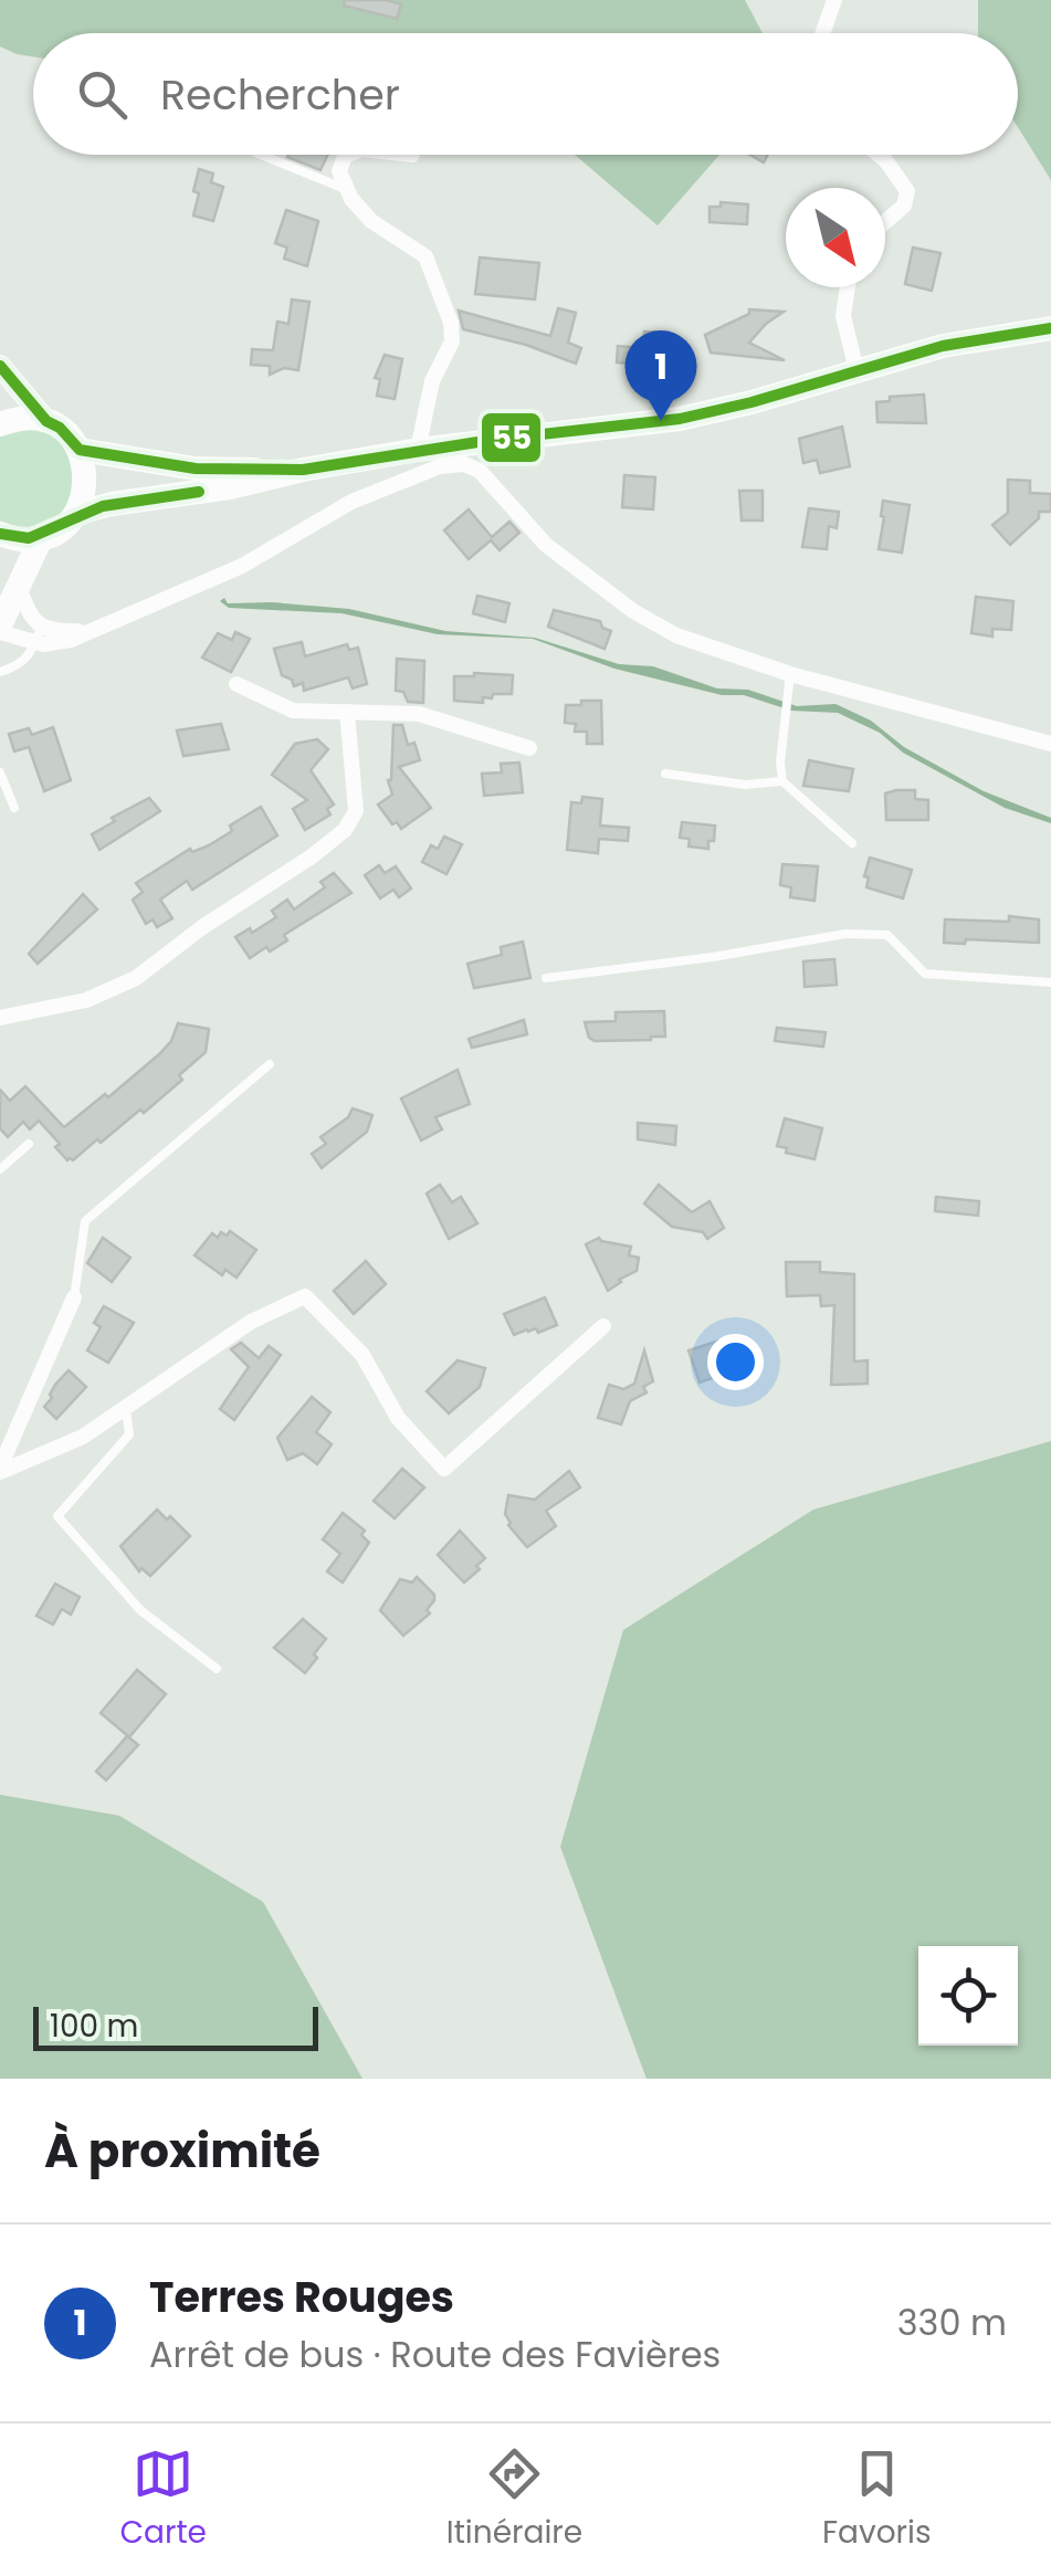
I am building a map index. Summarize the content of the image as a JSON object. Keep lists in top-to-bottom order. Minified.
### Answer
{"lines":["transit line 55"],"scale_bar":"100 m","north":"bottom right","page":{"search":"Rechercher","pins":"1","scale":"100 m","heading":"À proximité","list":[{"mark":"1","name":"Terres Rouges","note":"Arrêt de bus · Route des Favières","value":"330 m"}],"nav":["Carte","Itinéraire","Favoris"]}}
